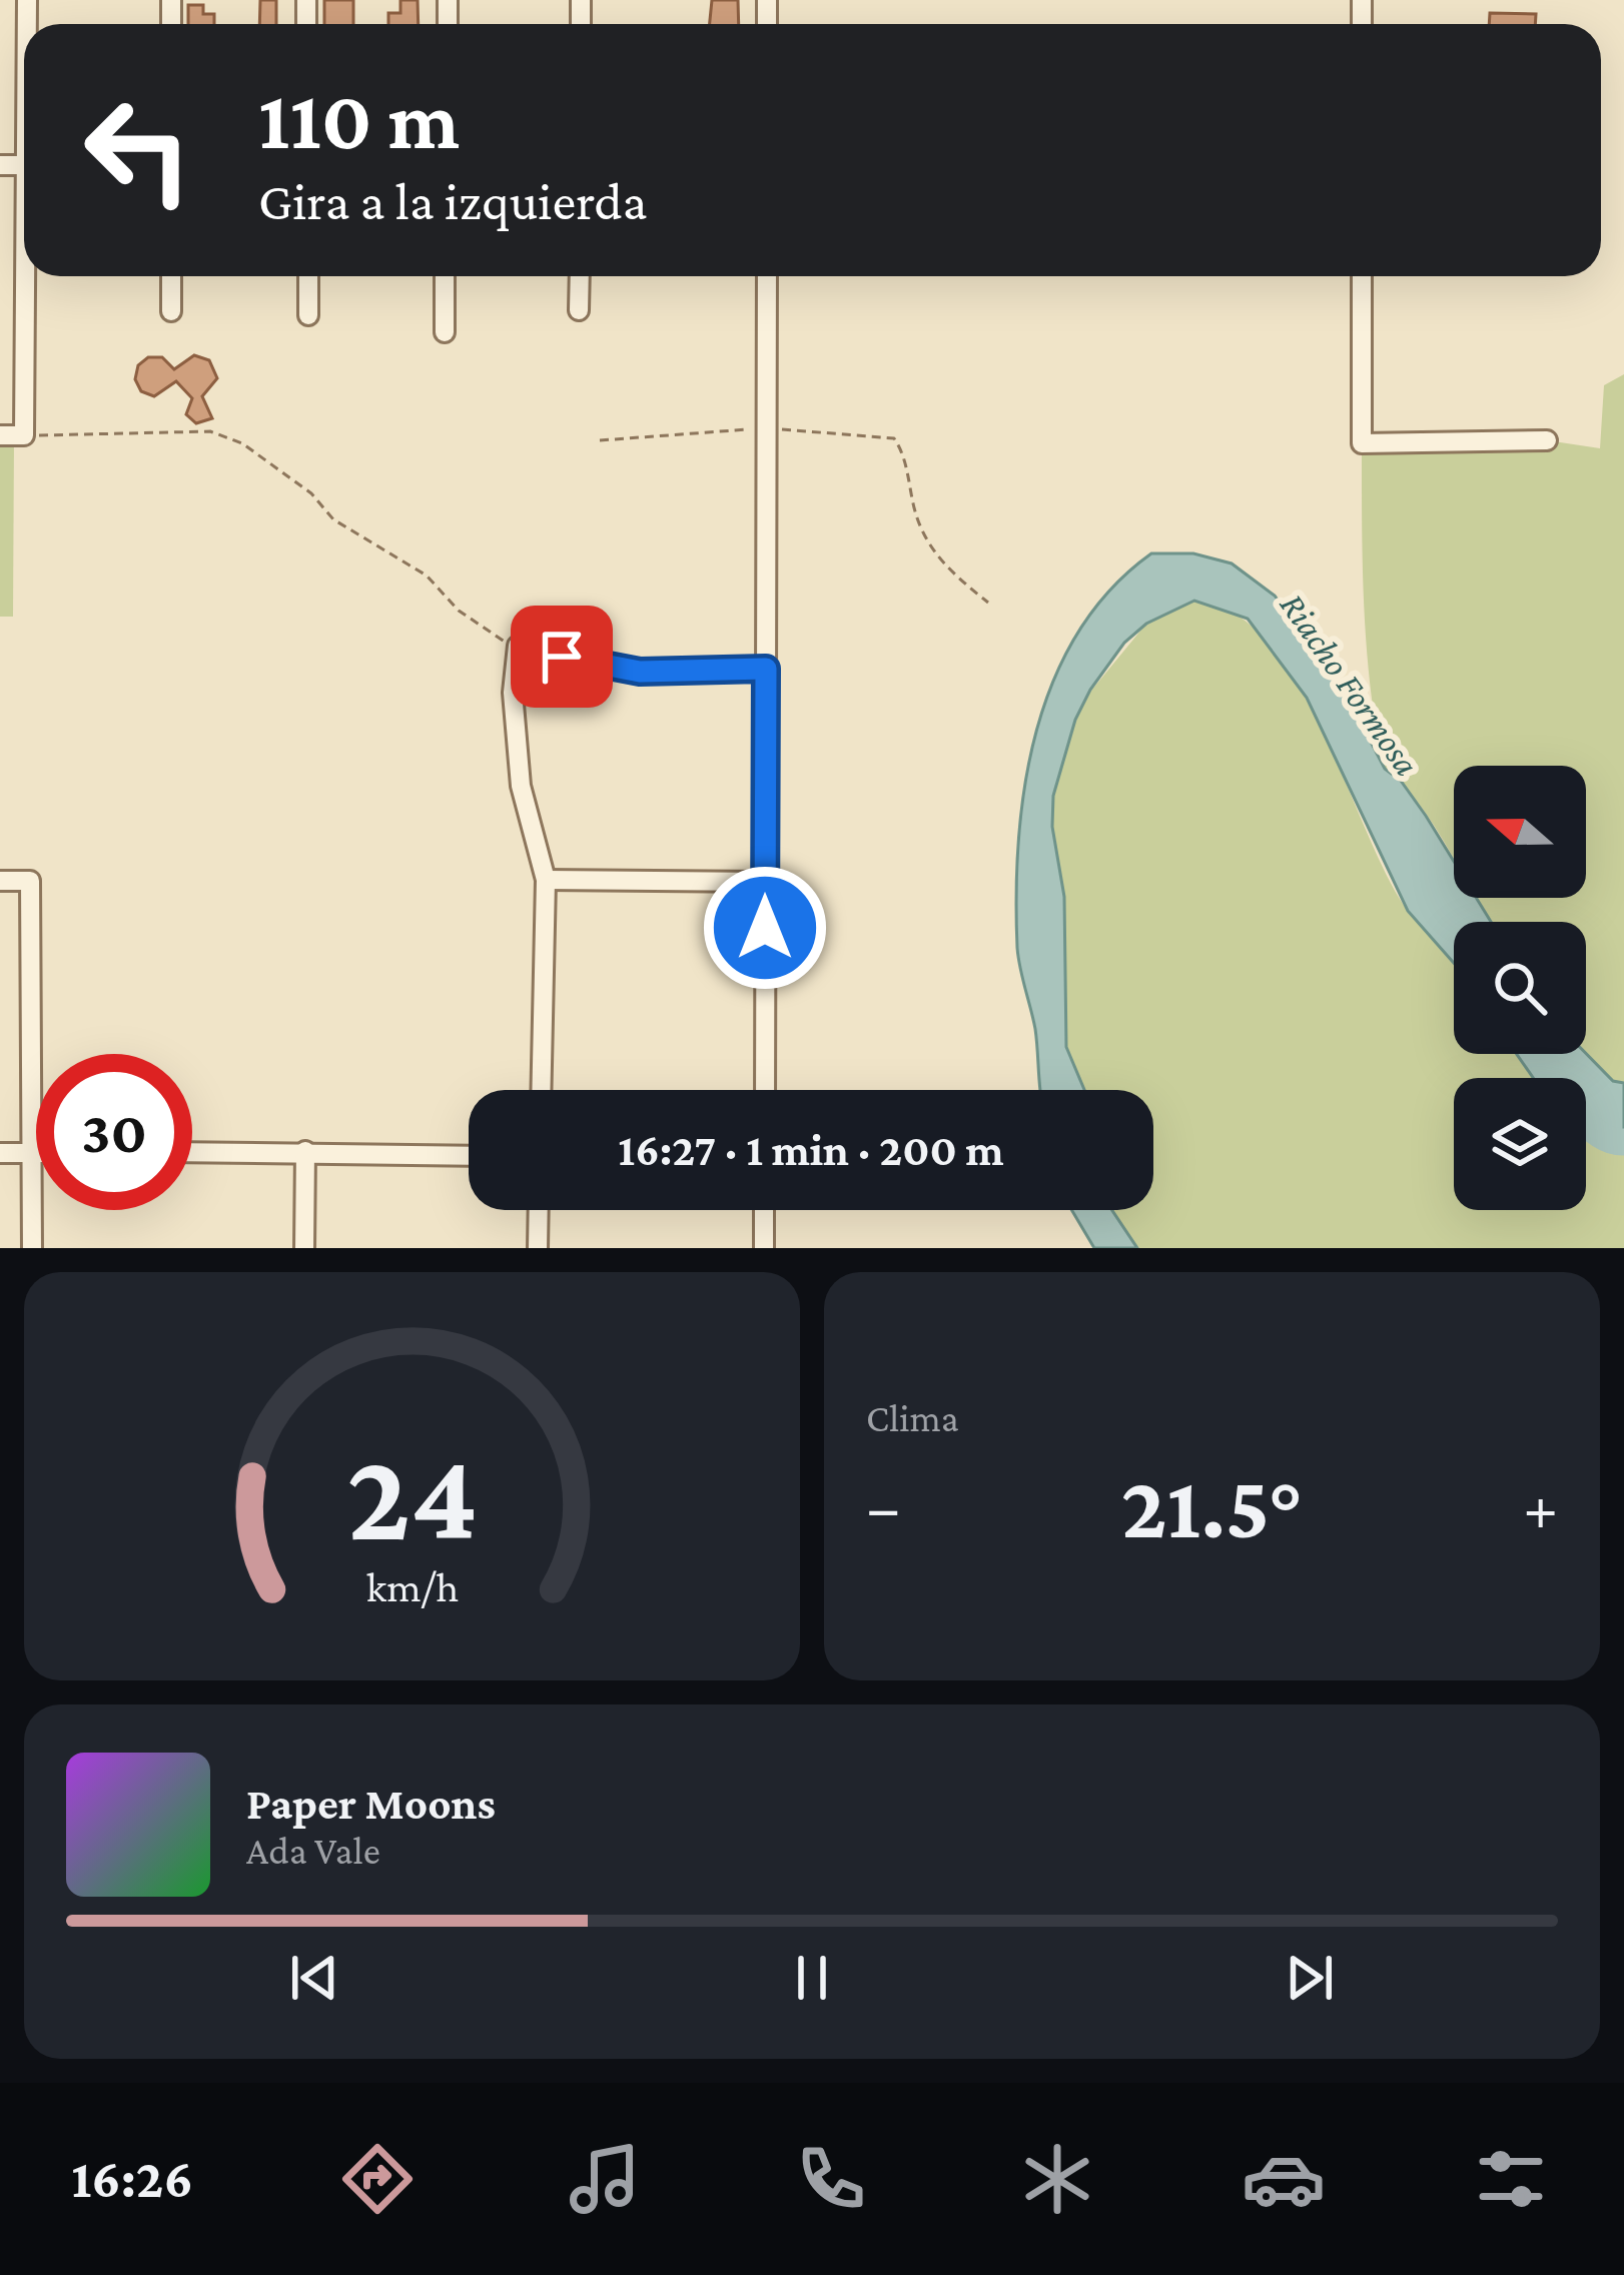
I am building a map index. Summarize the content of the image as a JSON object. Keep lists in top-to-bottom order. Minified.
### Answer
{"water":["Riacho Formosa"],"north":"left","page":{"turn":["110 m","Gira a la izquierda"],"limit":"30","trip":"16:27 · 1 min · 200 m","tile":"Clima","heat":["−","21.5°","+"],"song":["Paper Moons","Ada Vale"],"tabs":"16:26","gauge":["24","km/h"]}}
